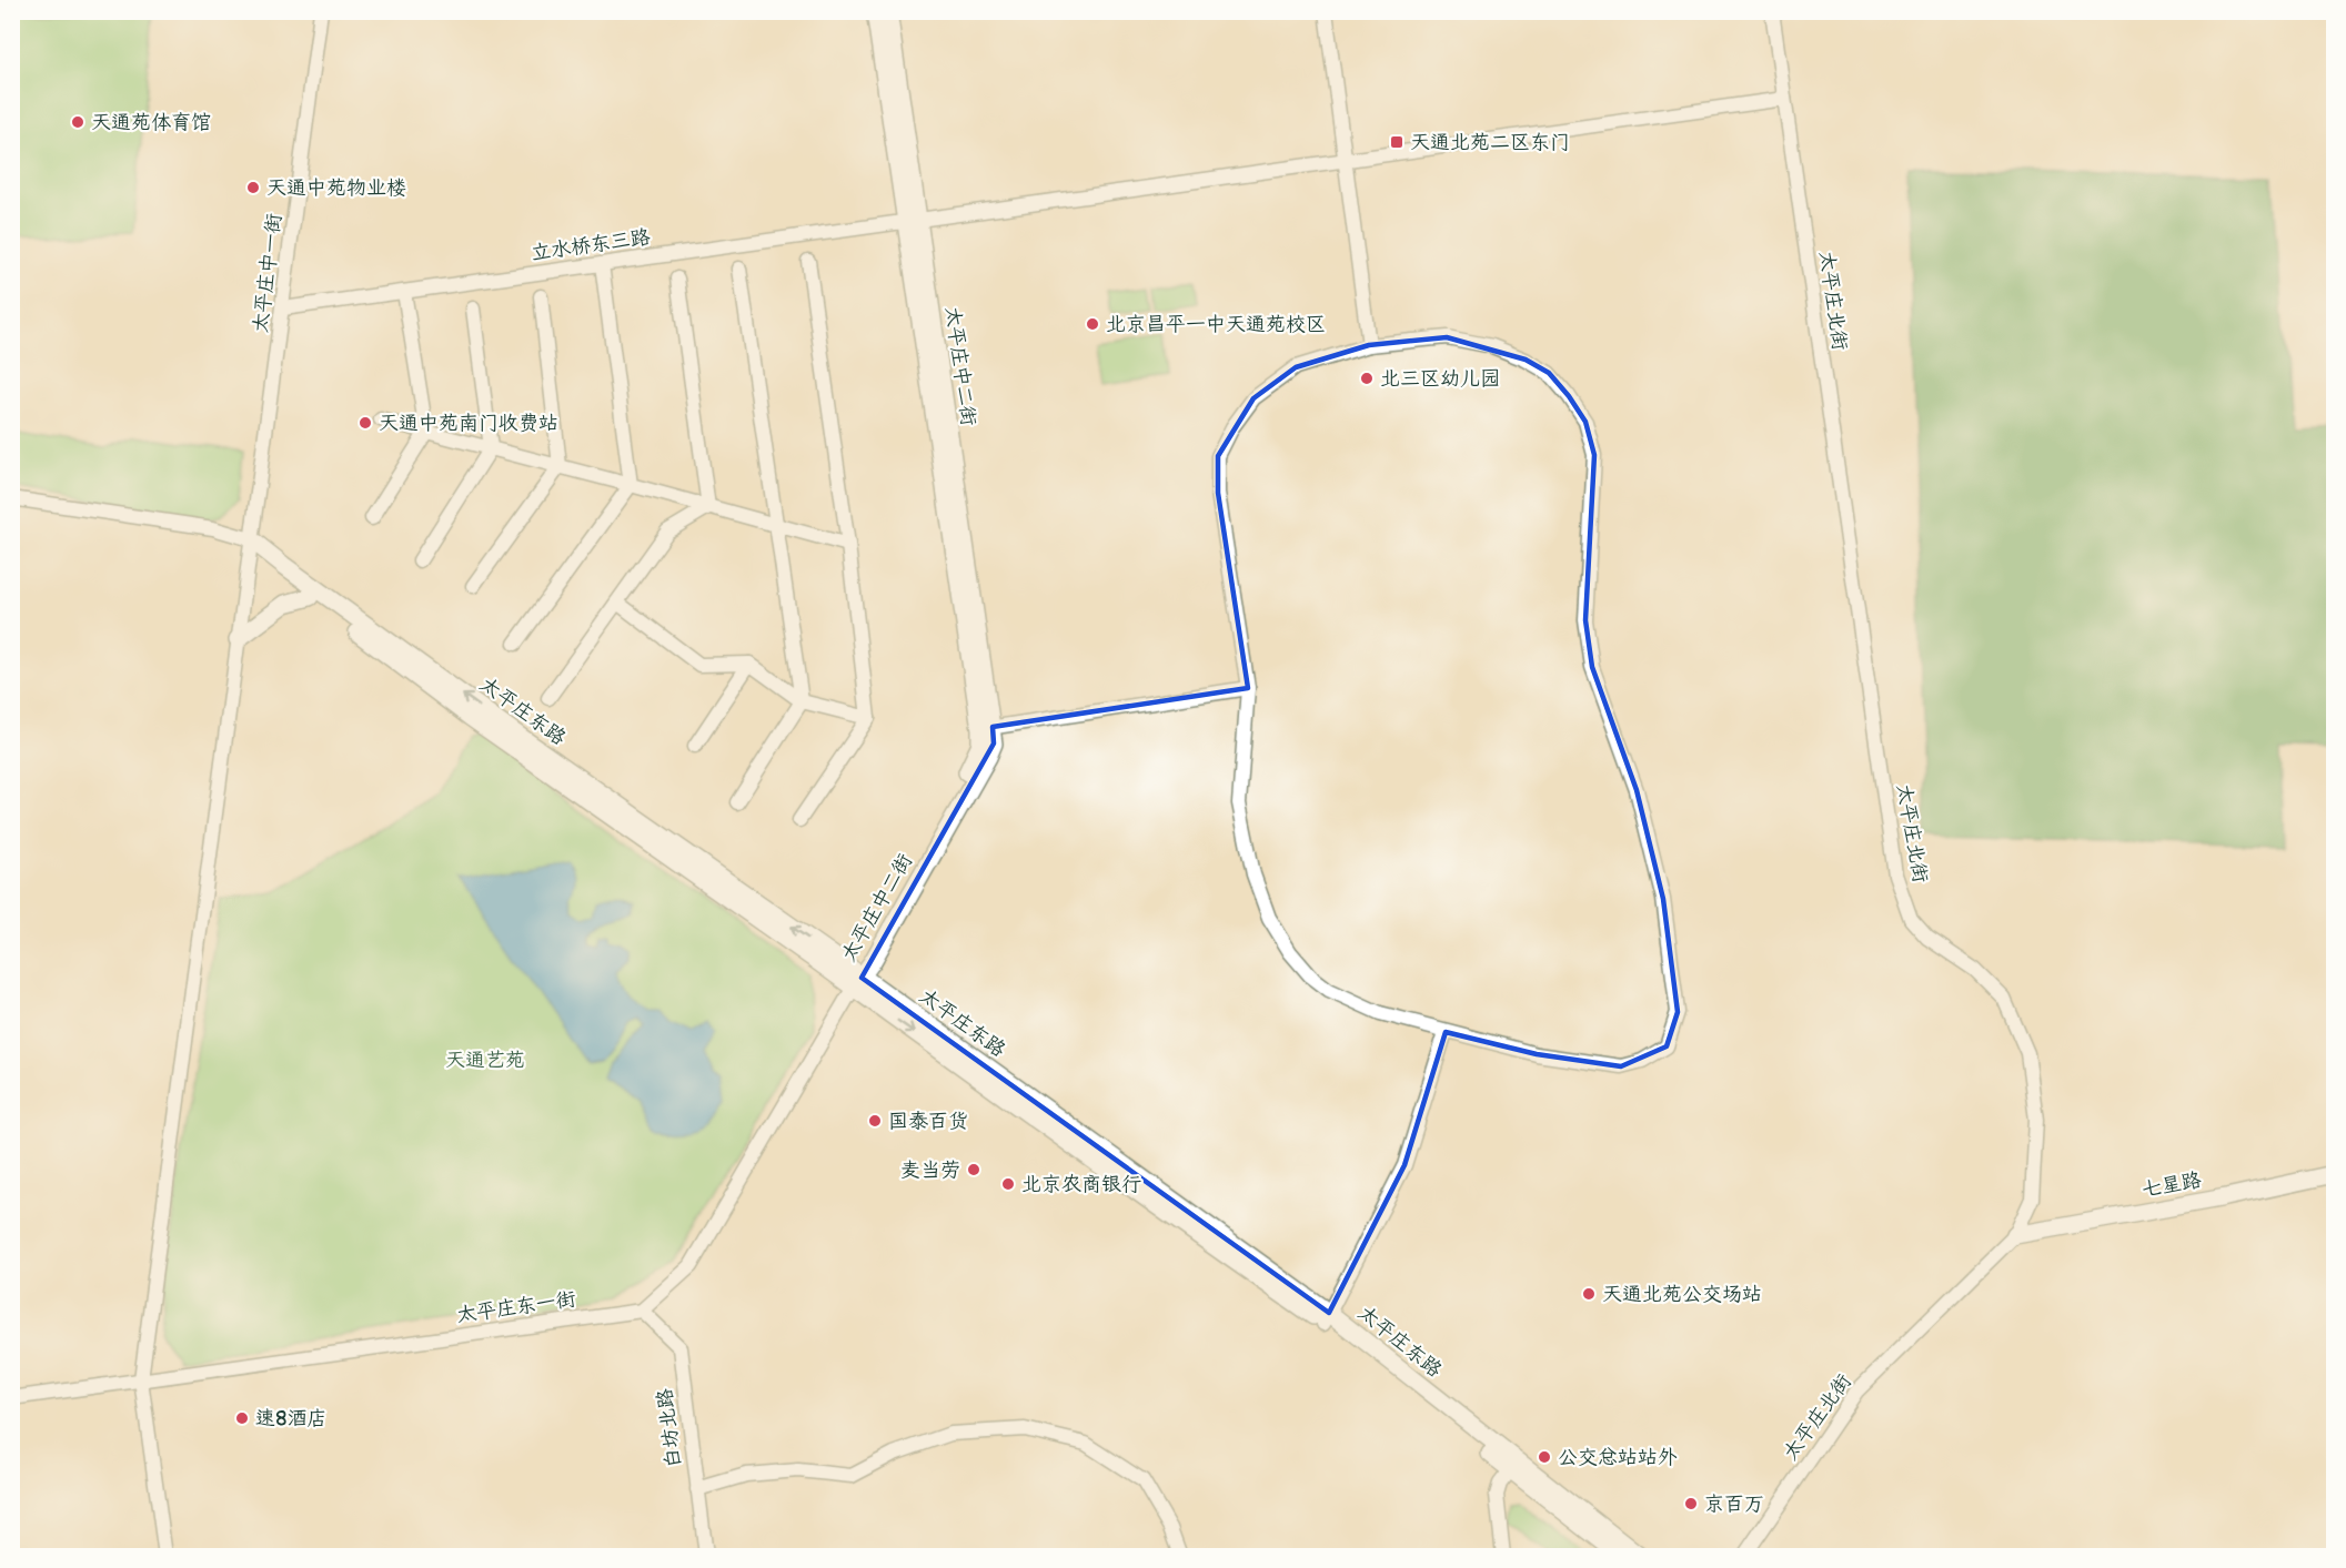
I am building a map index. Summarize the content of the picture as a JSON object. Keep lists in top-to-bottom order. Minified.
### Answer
{"streets":{"main road":["太平庄中二街","太平庄东路","七星路"],"street":["立水桥东三路","太平庄中一街","太平庄北街","太平庄东一街","白坊北路"]},"crossings":[["立水桥东三路","太平庄中一街"],["立水桥东三路","太平庄北街"],["立水桥东三路","太平庄中二街"],["太平庄中一街","太平庄东路"],["太平庄中一街","太平庄东一街"],["太平庄北街","七星路"],["太平庄中二街","太平庄东路"],["太平庄东一街","白坊北路"]],"parks":["天通艺苑"],"places":{"other":["天通苑体育馆","天通中苑物业楼","北京昌平一中天通苑校区","北三区幼儿园","天通中苑南门收费站","国泰百货","麦当劳","北京农商银行","天通北苑公交场站","速8酒店","公交总站站外","京百万"],"transit":["天通北苑二区东门"]}}
